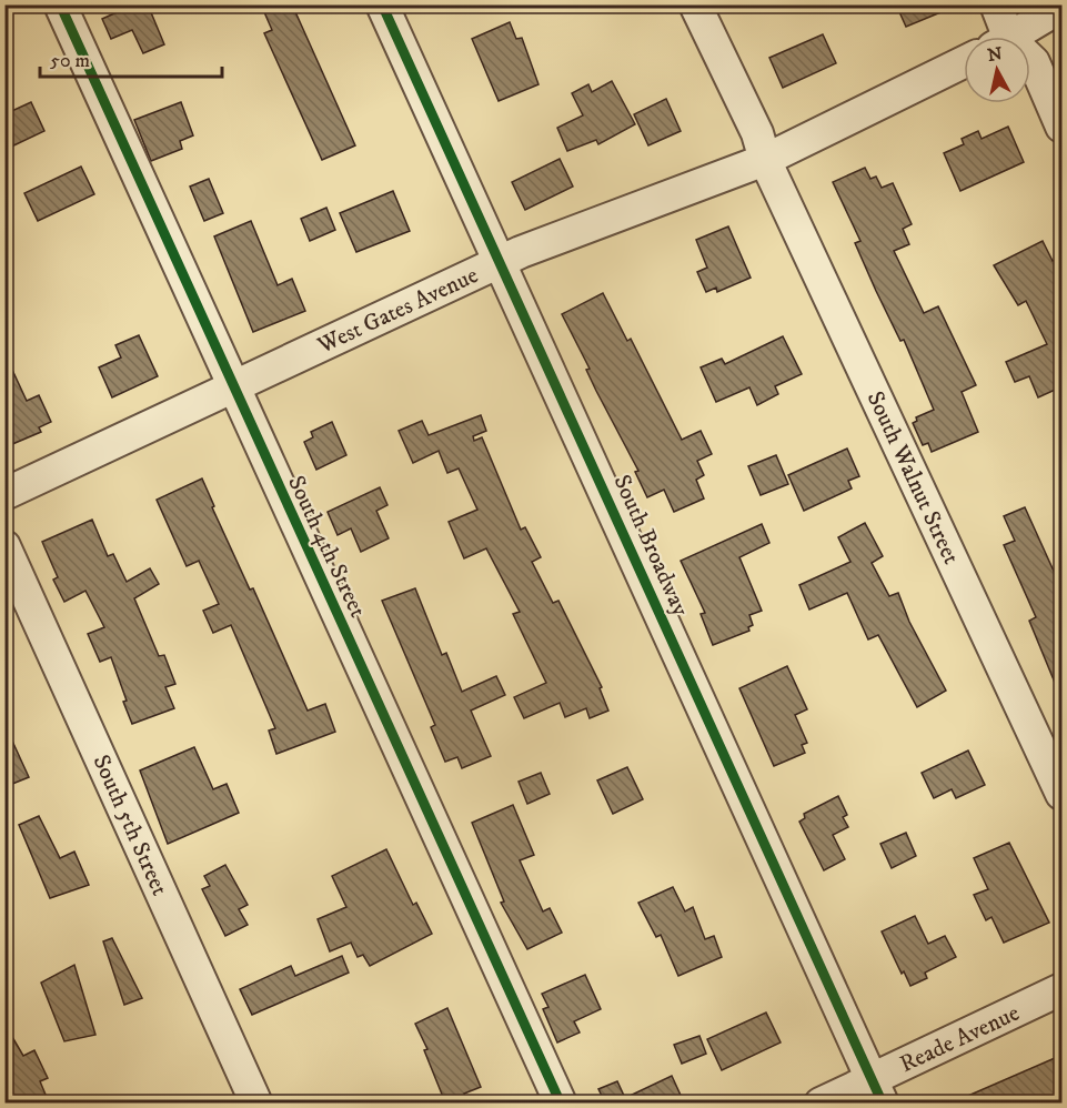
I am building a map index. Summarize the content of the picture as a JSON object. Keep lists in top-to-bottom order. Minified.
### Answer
{"streets":{"street":["West Gates Avenue","South Walnut Street","South Broadway","South 4th Street","South 5th Street","Reade Avenue"]},"crossings":[["West Gates Avenue","South Walnut Street"],["West Gates Avenue","South Broadway"],["West Gates Avenue","South 4th Street"],["South Broadway","Reade Avenue"]],"scale_bar":"50 m","north":"top"}
